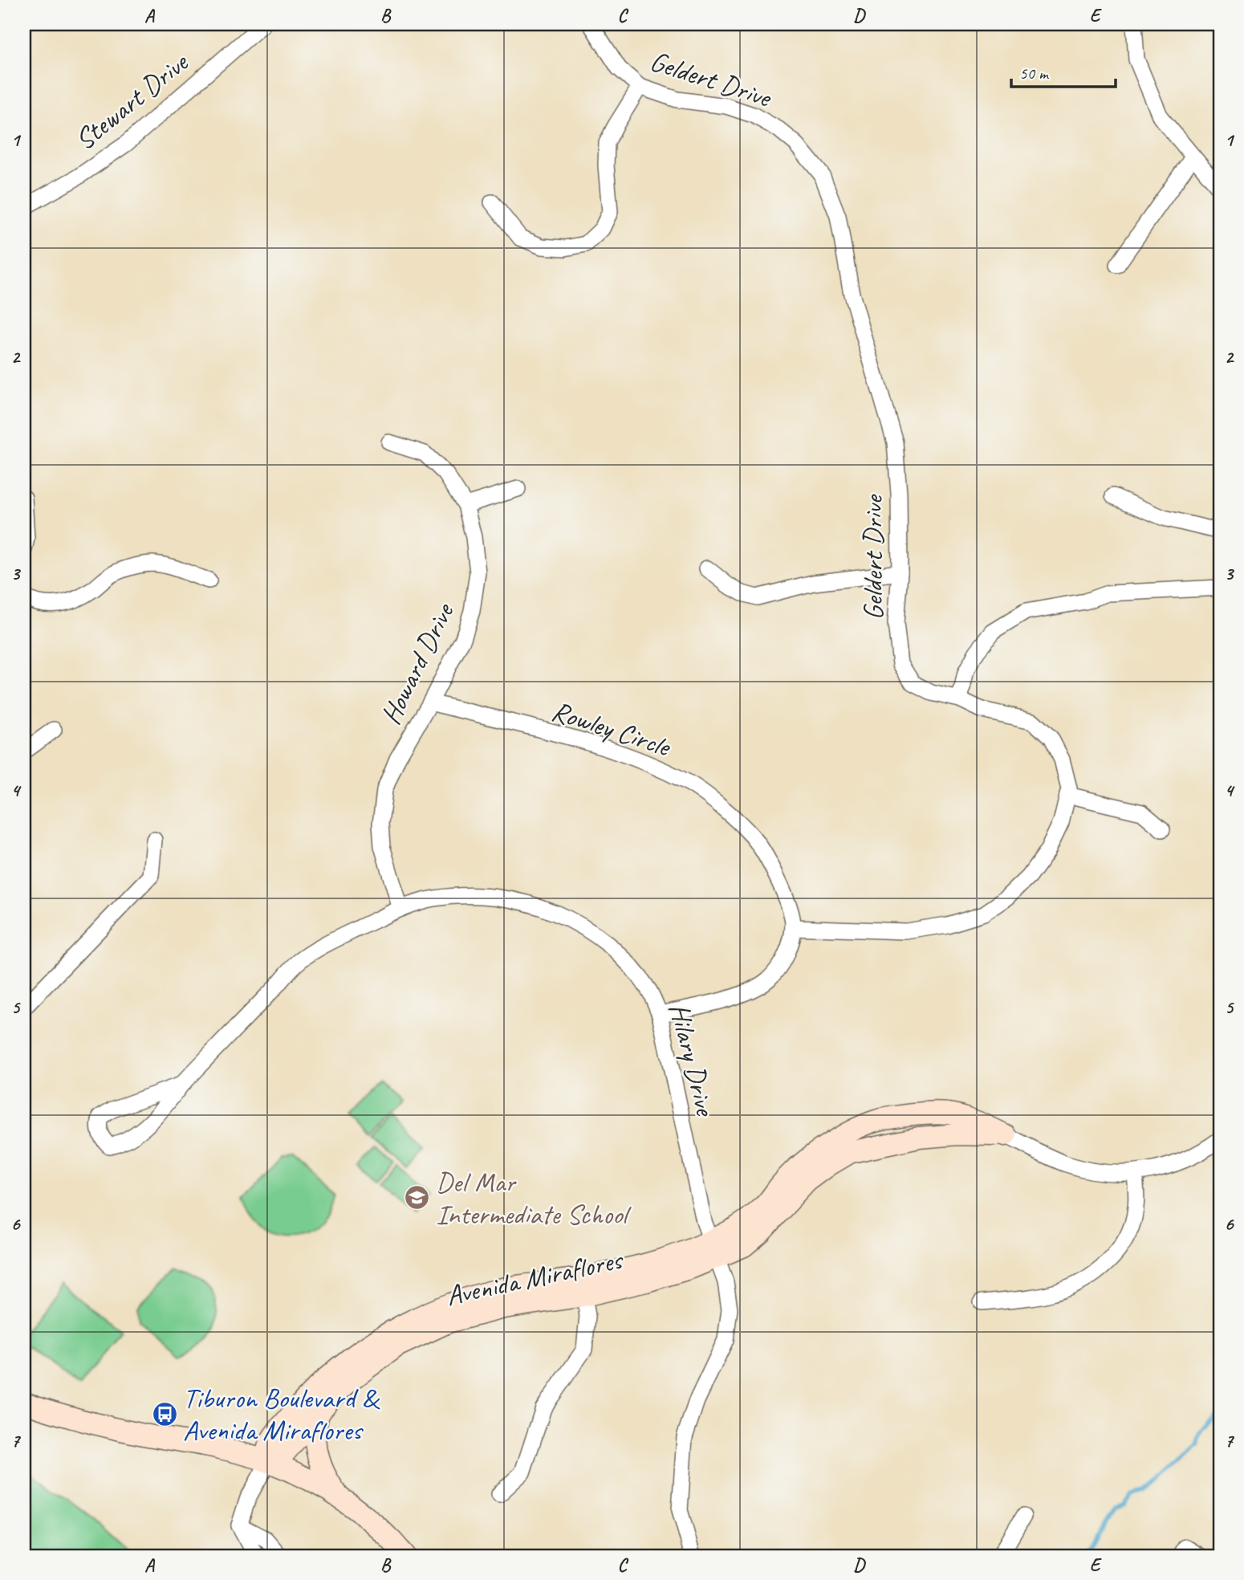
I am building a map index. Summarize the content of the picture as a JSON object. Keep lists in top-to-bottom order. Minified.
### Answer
{"streets":{"street":["Geldert Drive","Stewart Drive","Howard Drive","Rowley Circle","Hilary Drive","Avenida Miraflores"]},"crossings":[["Geldert Drive","Rowley Circle"],["Howard Drive","Rowley Circle"],["Howard Drive","Hilary Drive"],["Rowley Circle","Hilary Drive"],["Hilary Drive","Avenida Miraflores"]],"places":{"school or university":["Del Mar Intermediate School"],"bus stop":["Tiburon Boulevard & Avenida Miraflores"]},"scale_bar":"50 m","grid":{"columns":["A","B","C","D","E"],"rows":["1","2","3","4","5","6","7"]}}
